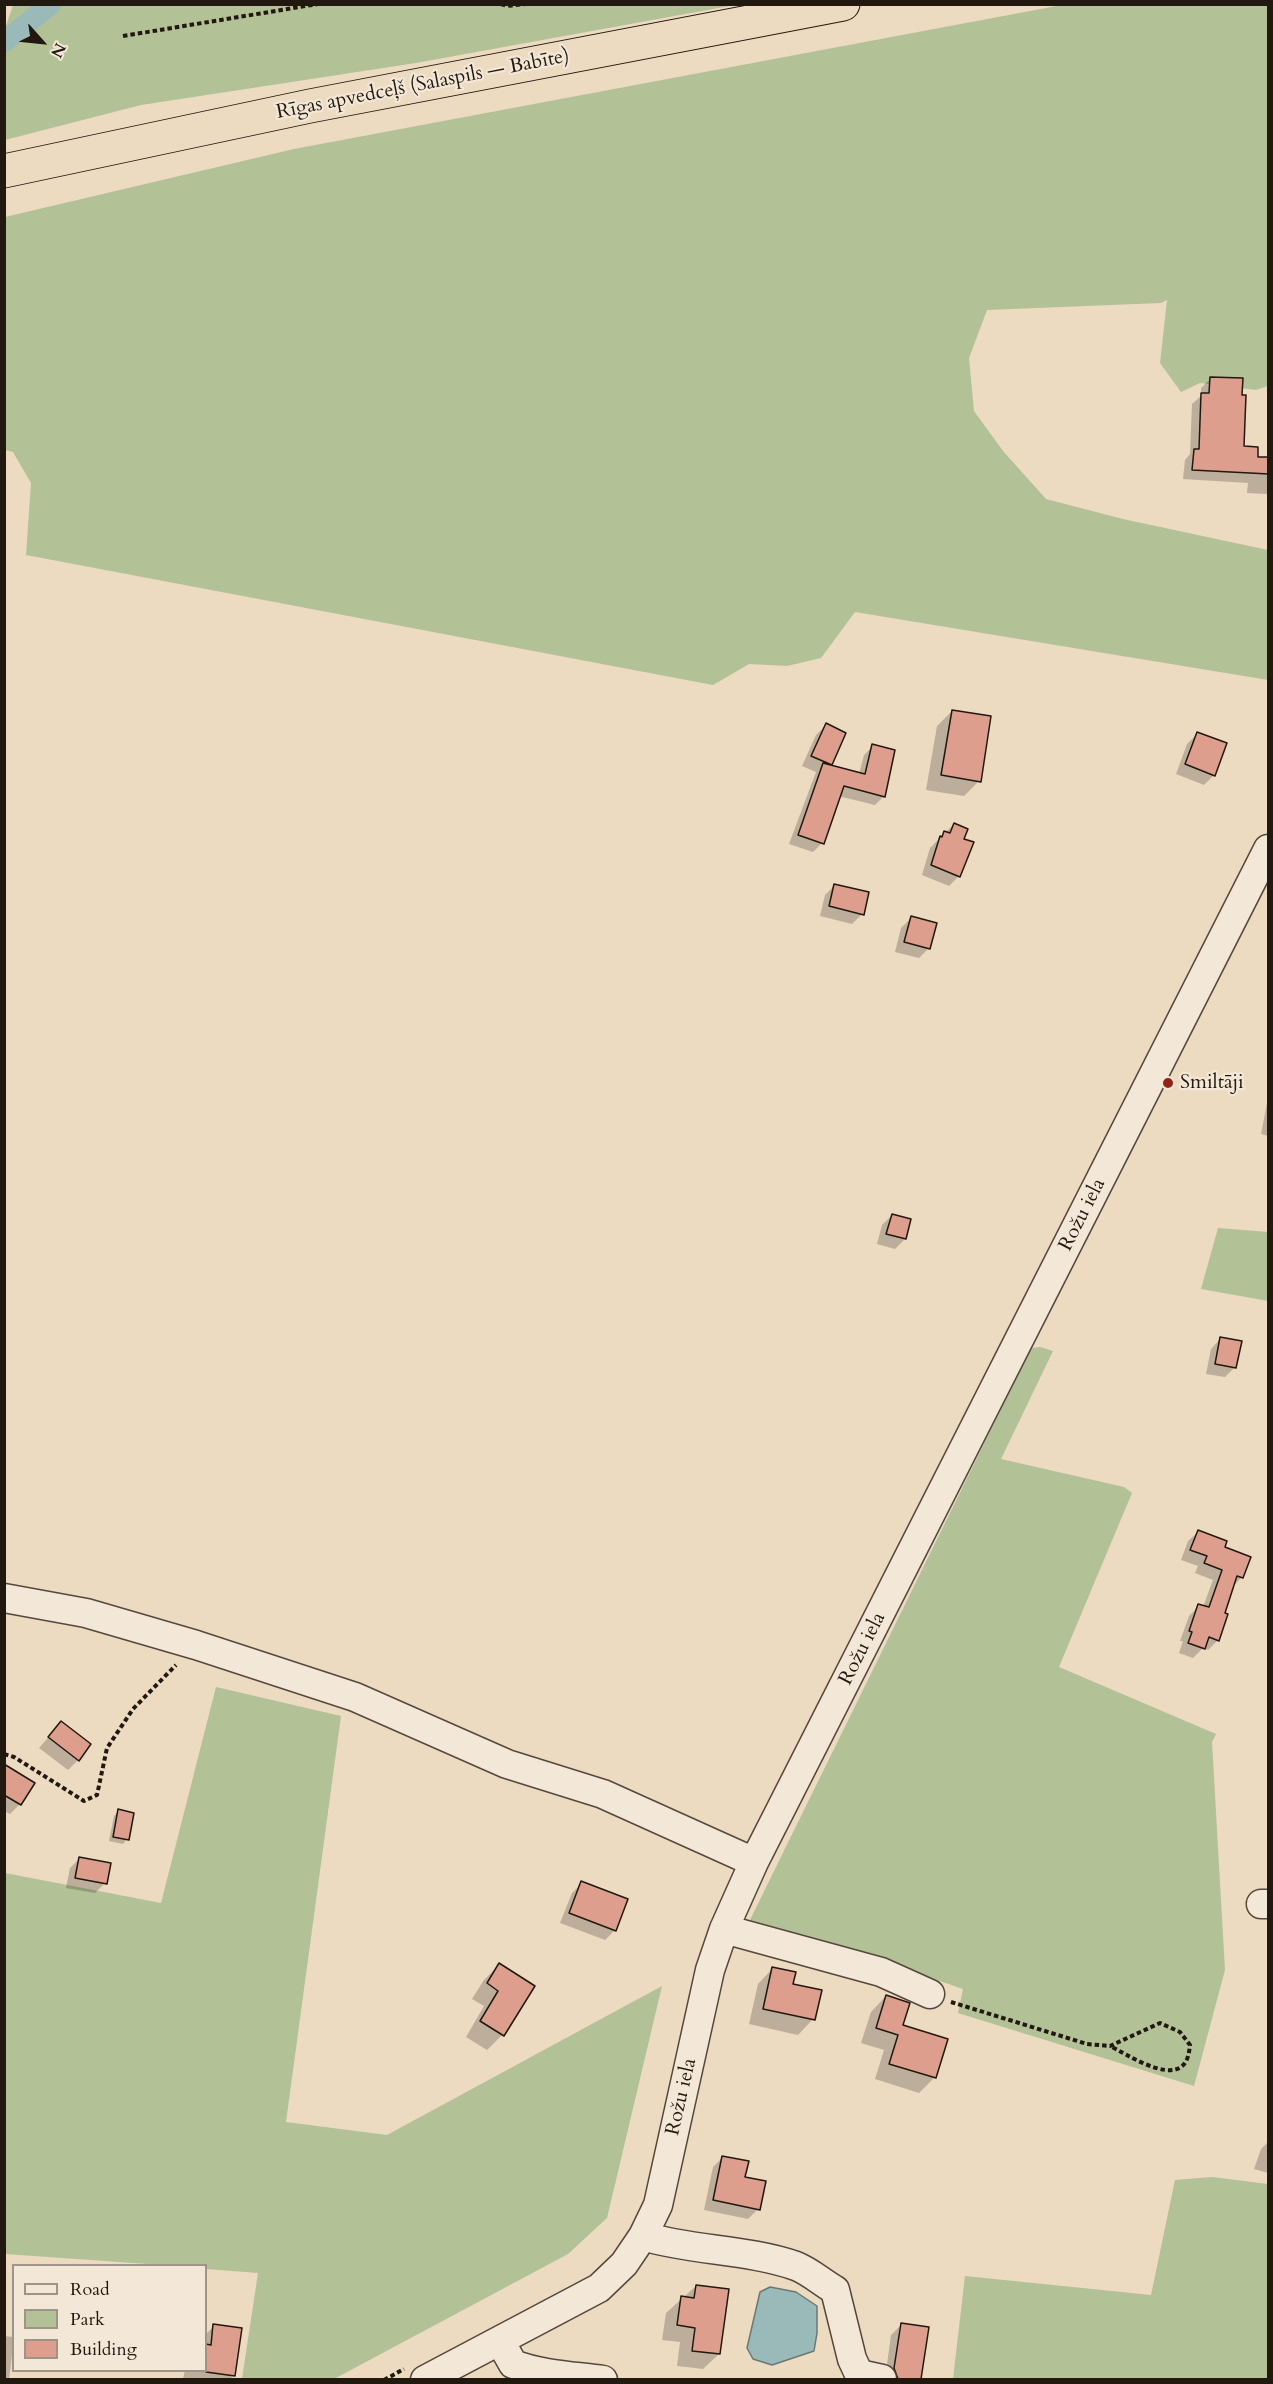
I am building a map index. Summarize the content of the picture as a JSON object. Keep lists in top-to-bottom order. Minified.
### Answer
{"streets":{"highway":["Rīgas apvedceļš (Salaspils — Babīte)"],"street":["Rožu iela"]},"places":["Smiltāji"],"legend":["Road","Park","Building"],"north":"bottom right"}
